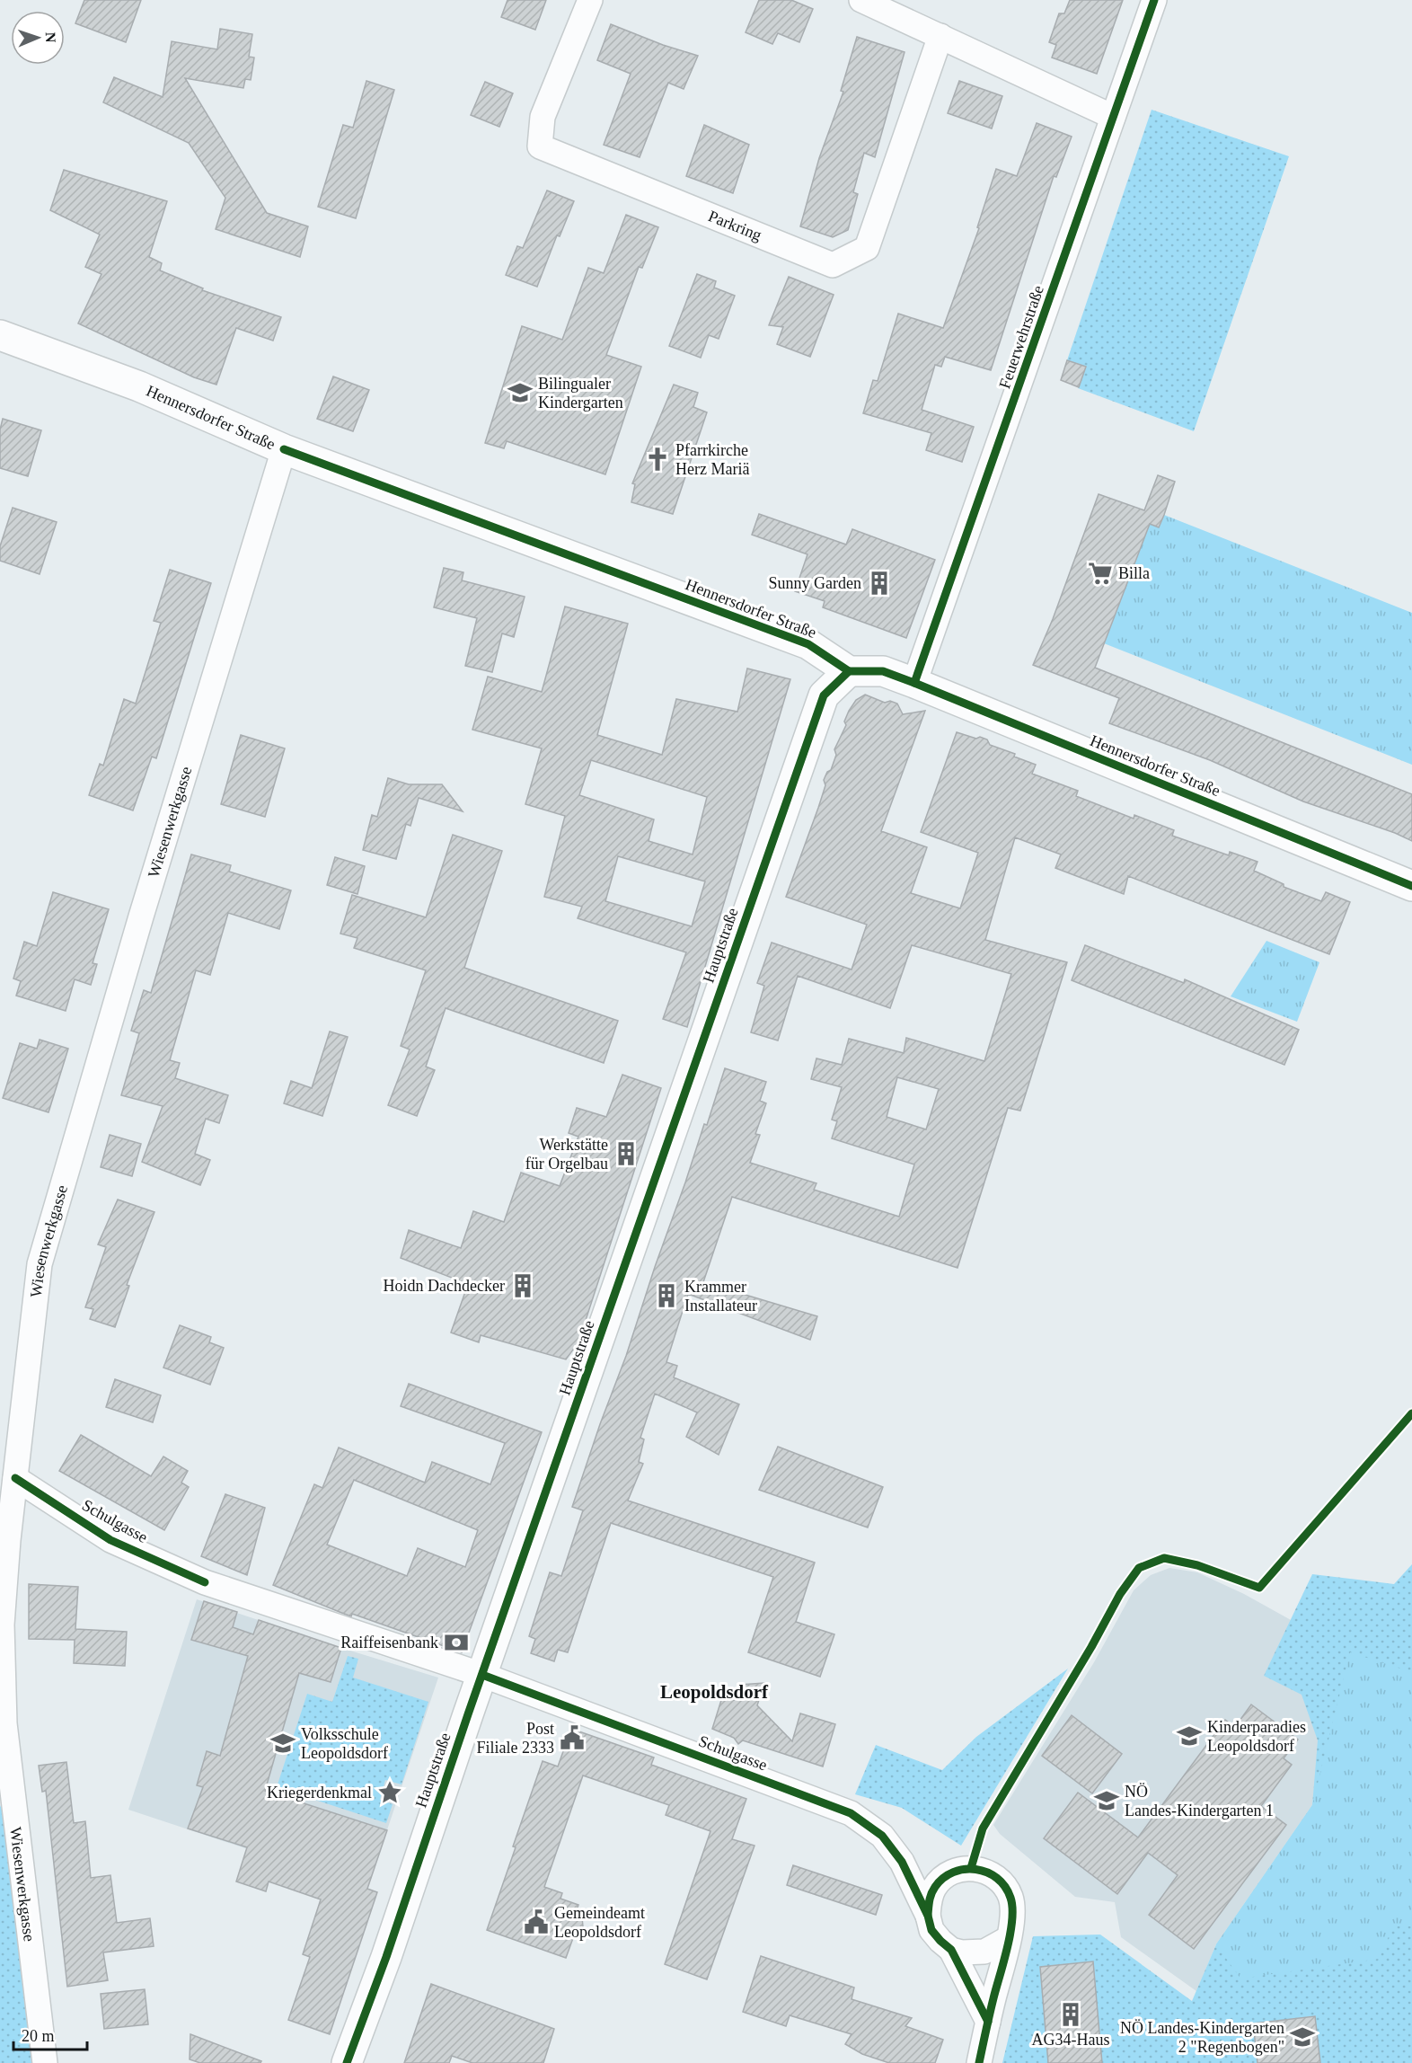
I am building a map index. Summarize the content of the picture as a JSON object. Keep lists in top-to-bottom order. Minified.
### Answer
{"streets":{"street":["Parkring","Feuerwehrstraße","Hennersdorfer Straße","Wiesenwerkgasse","Hauptstraße","Schulgasse"]},"crossings":[["Feuerwehrstraße","Hennersdorfer Straße"],["Hennersdorfer Straße","Wiesenwerkgasse"],["Hennersdorfer Straße","Hauptstraße"],["Wiesenwerkgasse","Schulgasse"],["Hauptstraße","Schulgasse"]],"districts":["Leopoldsdorf"],"places":{"school or university":["Bilingualer Kindergarten","Kinderparadies Leopoldsdorf","Volksschule Leopoldsdorf","NÖ Landes-Kindergarten 1","NÖ Landes-Kindergarten 2 \"Regenbogen\""],"church":["Pfarrkirche Herz Mariä"],"supermarket":["Billa"],"building":["Sunny Garden","Werkstätte für Orgelbau","Hoidn Dachdecker","Krammer Installateur","AG34-Haus"],"bank":["Raiffeisenbank"],"public building":["Post Filiale 2333","Gemeindeamt Leopoldsdorf"],"place":["Kriegerdenkmal"]},"scale_bar":"20 m","north":"right"}
